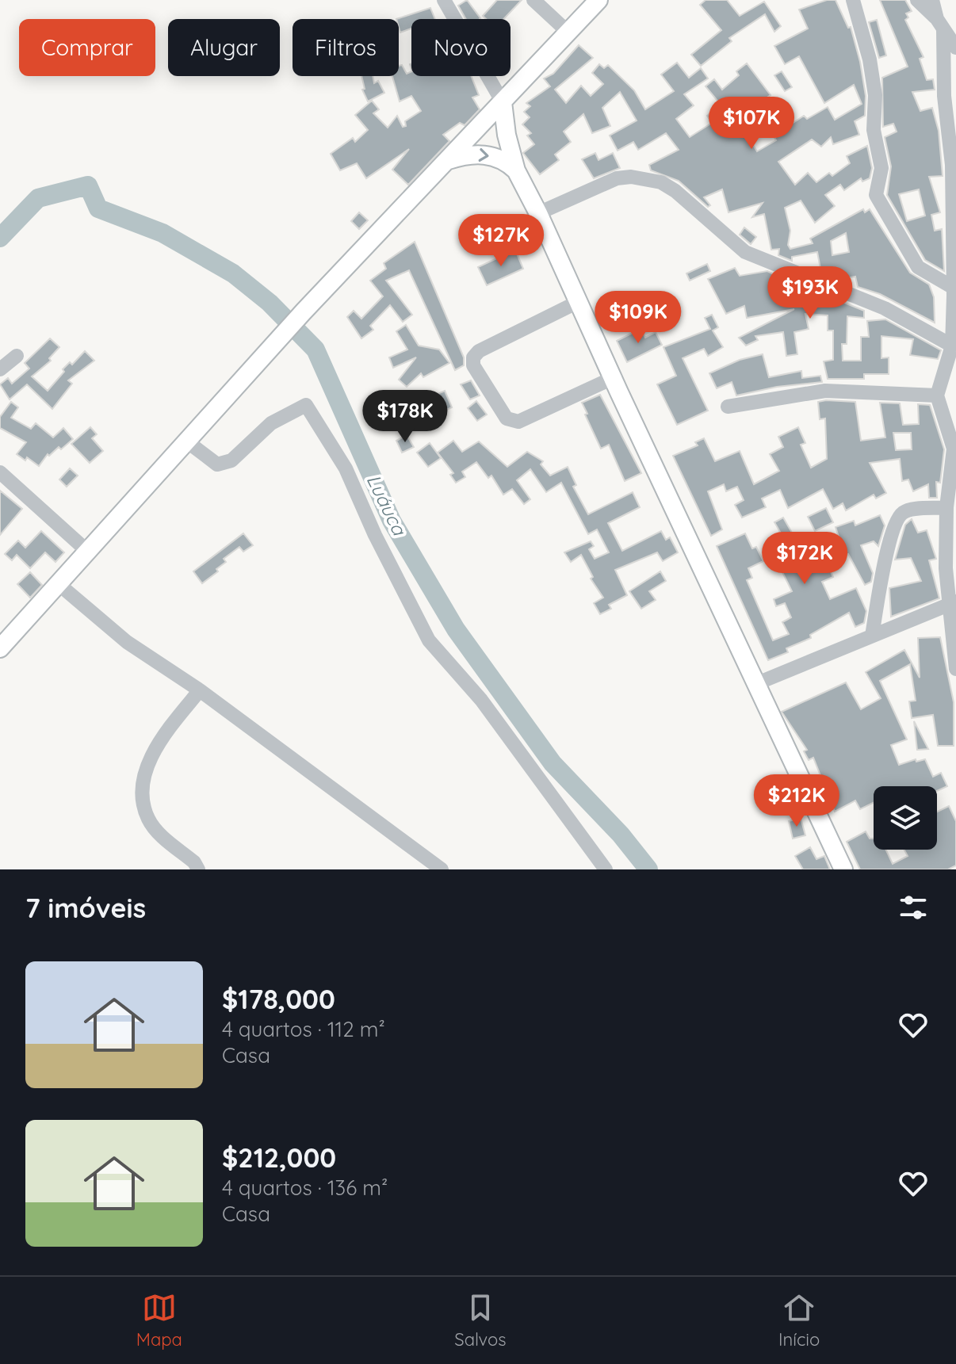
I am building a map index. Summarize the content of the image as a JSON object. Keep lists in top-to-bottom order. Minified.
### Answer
{"water":["Luáuca"],"page":{"chip":["Comprar","Alugar","Filtros","Novo"],"price":["$107K","$127K","$193K","$109K","$178K","$172K","$212K"],"heading":"7 imóveis","list":[{"name":"$178,000","note":"4 quartos · 112 m² · Casa"},{"name":"$212,000","note":"4 quartos · 136 m² · Casa"}],"tabs":["Mapa","Salvos","Início"]}}
